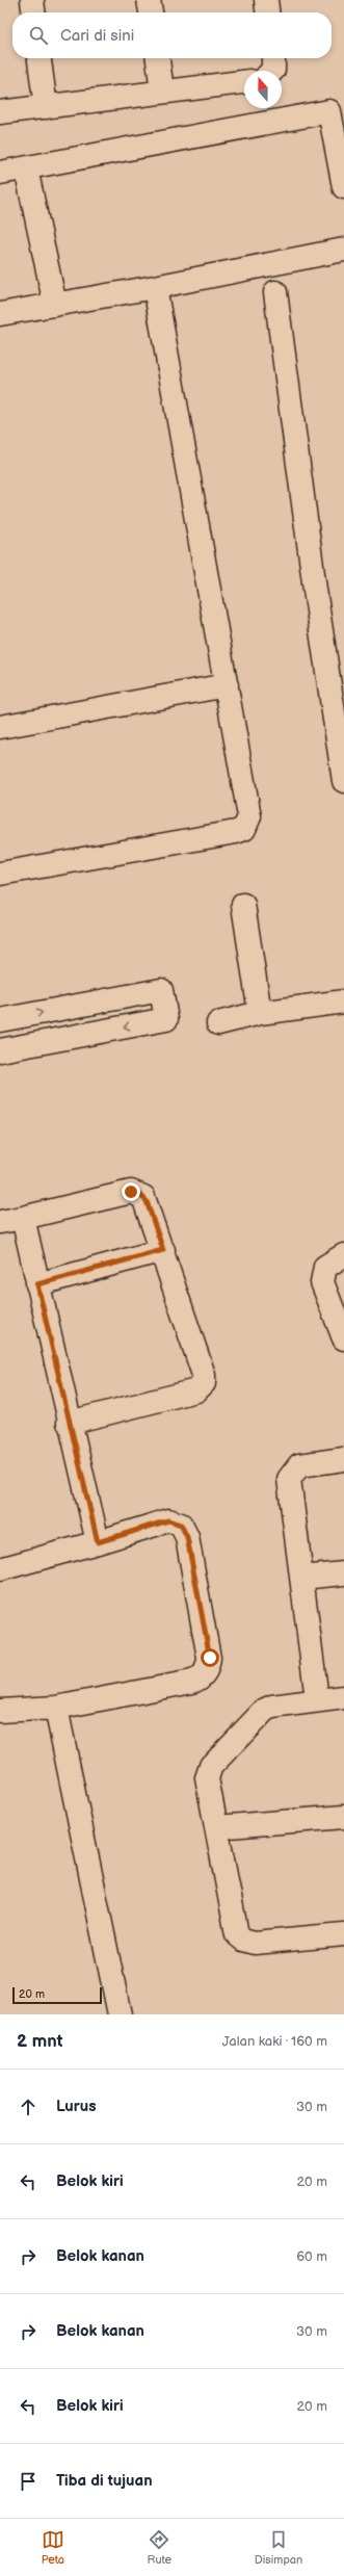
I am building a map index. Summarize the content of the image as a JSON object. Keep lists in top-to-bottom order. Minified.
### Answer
{"scale_bar":"20 m","north":"top","page":{"search":"Cari di sini","scale":"20 m","heading":["2 mnt","Jalan kaki · 160 m"],"list":[["Lurus","30 m"],["Belok kiri","20 m"],["Belok kanan","60 m"],["Belok kanan","30 m"],["Belok kiri","20 m"],"Tiba di tujuan"],"nav":["Peta","Rute","Disimpan"]}}
